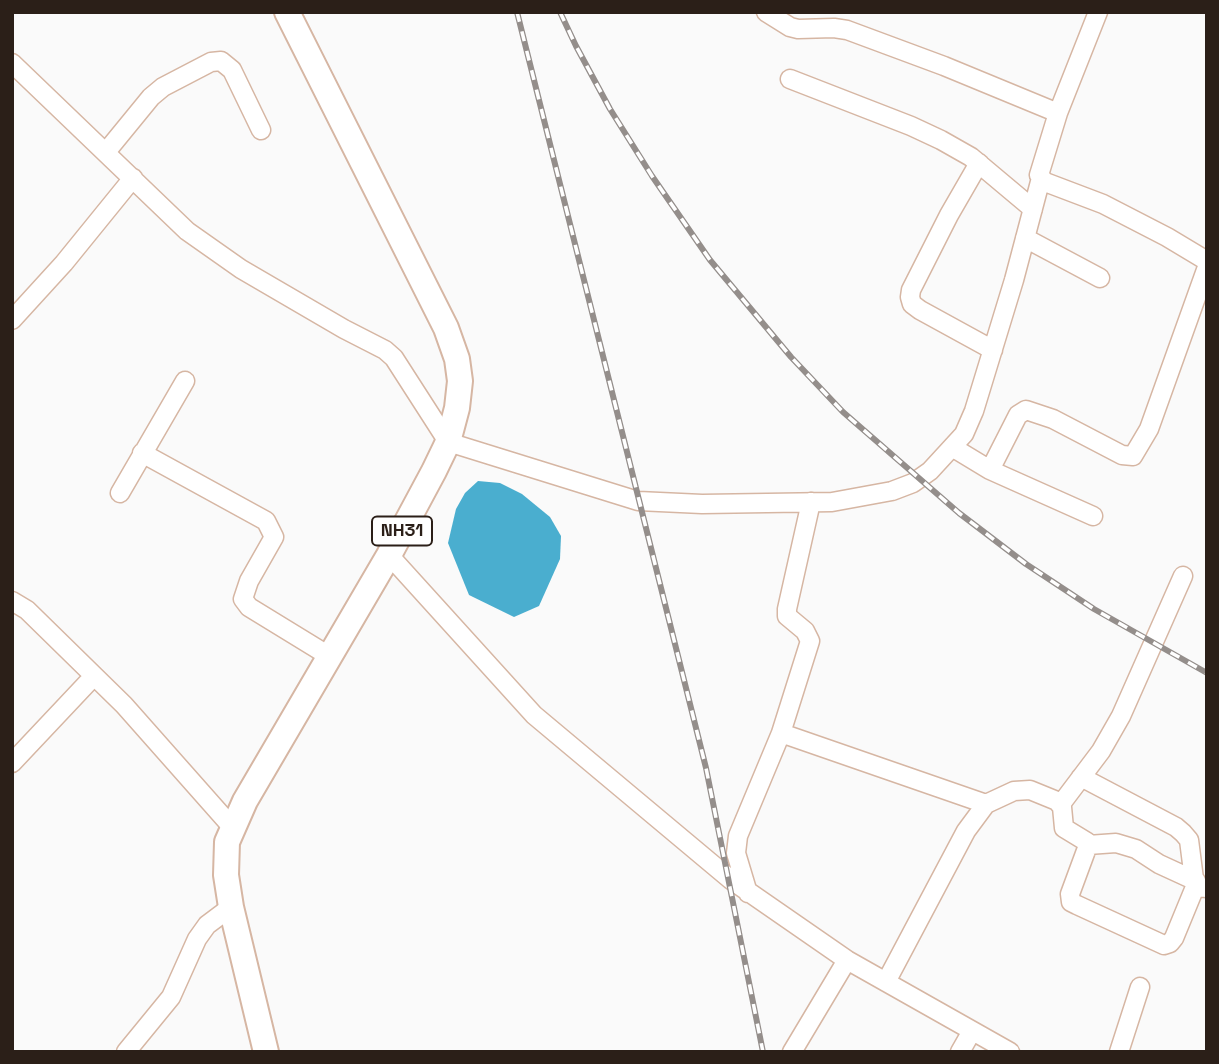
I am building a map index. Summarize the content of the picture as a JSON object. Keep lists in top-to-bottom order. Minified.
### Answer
{"streets":{"highway":["NH31"]}}
